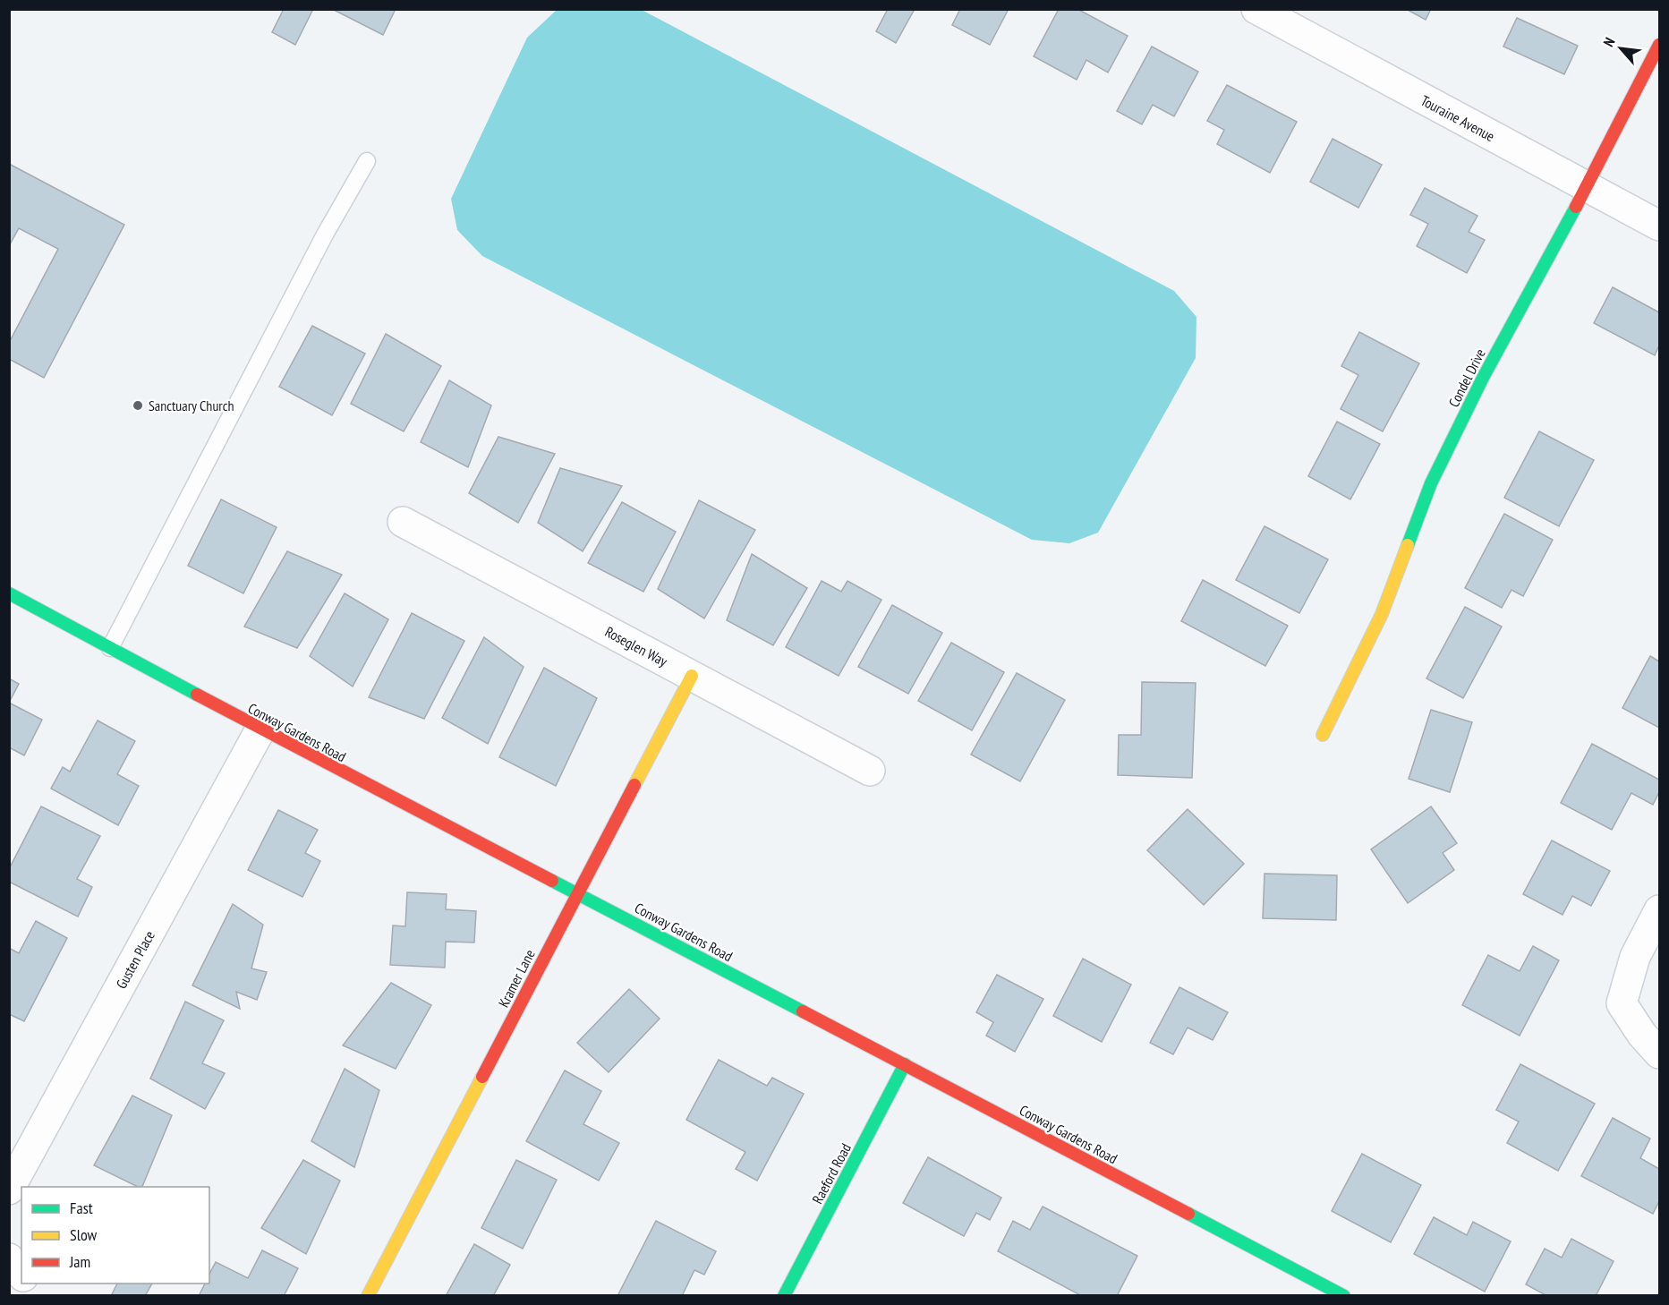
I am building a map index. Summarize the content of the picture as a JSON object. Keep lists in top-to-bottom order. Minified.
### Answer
{"streets":{"street":["Touraine Avenue","Condel Drive","Roseglen Way","Conway Gardens Road","Gusten Place","Kramer Lane","Raeford Road"]},"crossings":[["Touraine Avenue","Condel Drive"],["Roseglen Way","Kramer Lane"],["Conway Gardens Road","Gusten Place"],["Conway Gardens Road","Kramer Lane"],["Conway Gardens Road","Raeford Road"]],"places":["Sanctuary Church"],"legend":["Fast","Slow","Jam"],"north":"top left"}
